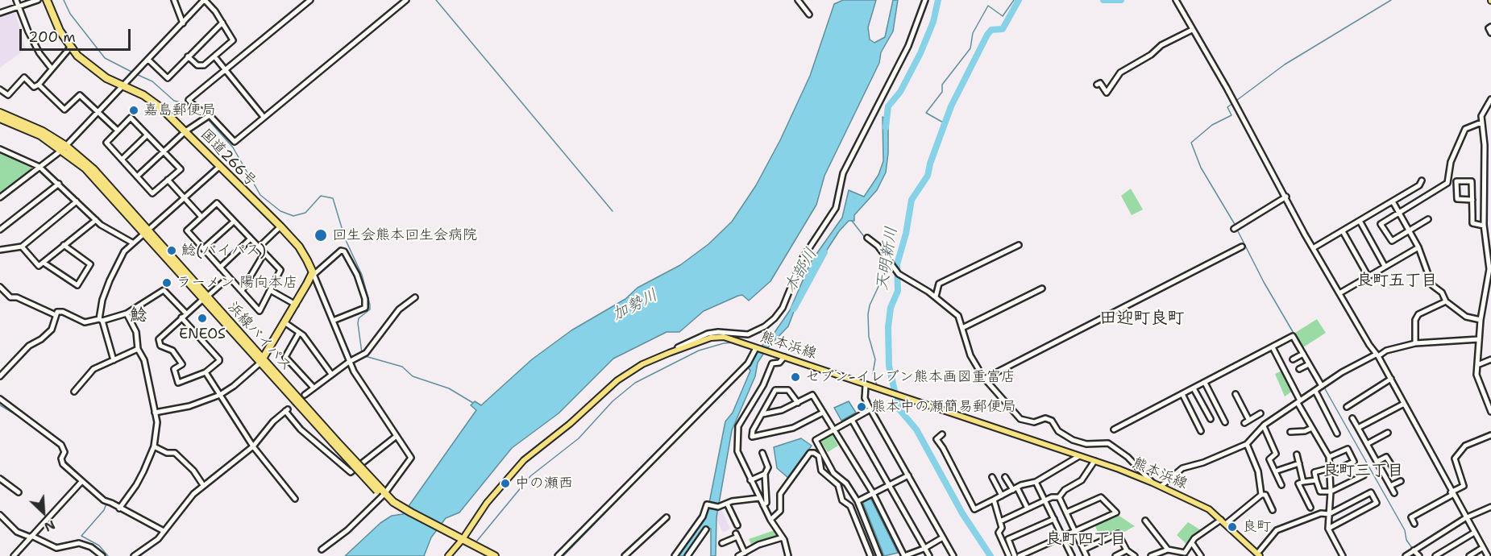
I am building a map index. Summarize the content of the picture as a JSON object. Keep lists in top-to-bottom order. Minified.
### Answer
{"streets":{"highway":["国道266号","浜線バイパス"],"main road":["熊本浜線"]},"crossings":[["浜線バイパス","熊本浜線"]],"districts":["良町五丁目","鯰","田迎町良町","良町三丁目","良町四丁目"],"water":["天明新川","木部川","加勢川"],"places":["嘉島郵便局","回生会熊本回生会病院","鯰(バイパス)","ラーメン 陽向本店","ENEOS","セブン-イレブン熊本画図重富店","熊本中の瀬簡易郵便局","中の瀬西","良町"],"scale_bar":"200 m","north":"bottom right"}
